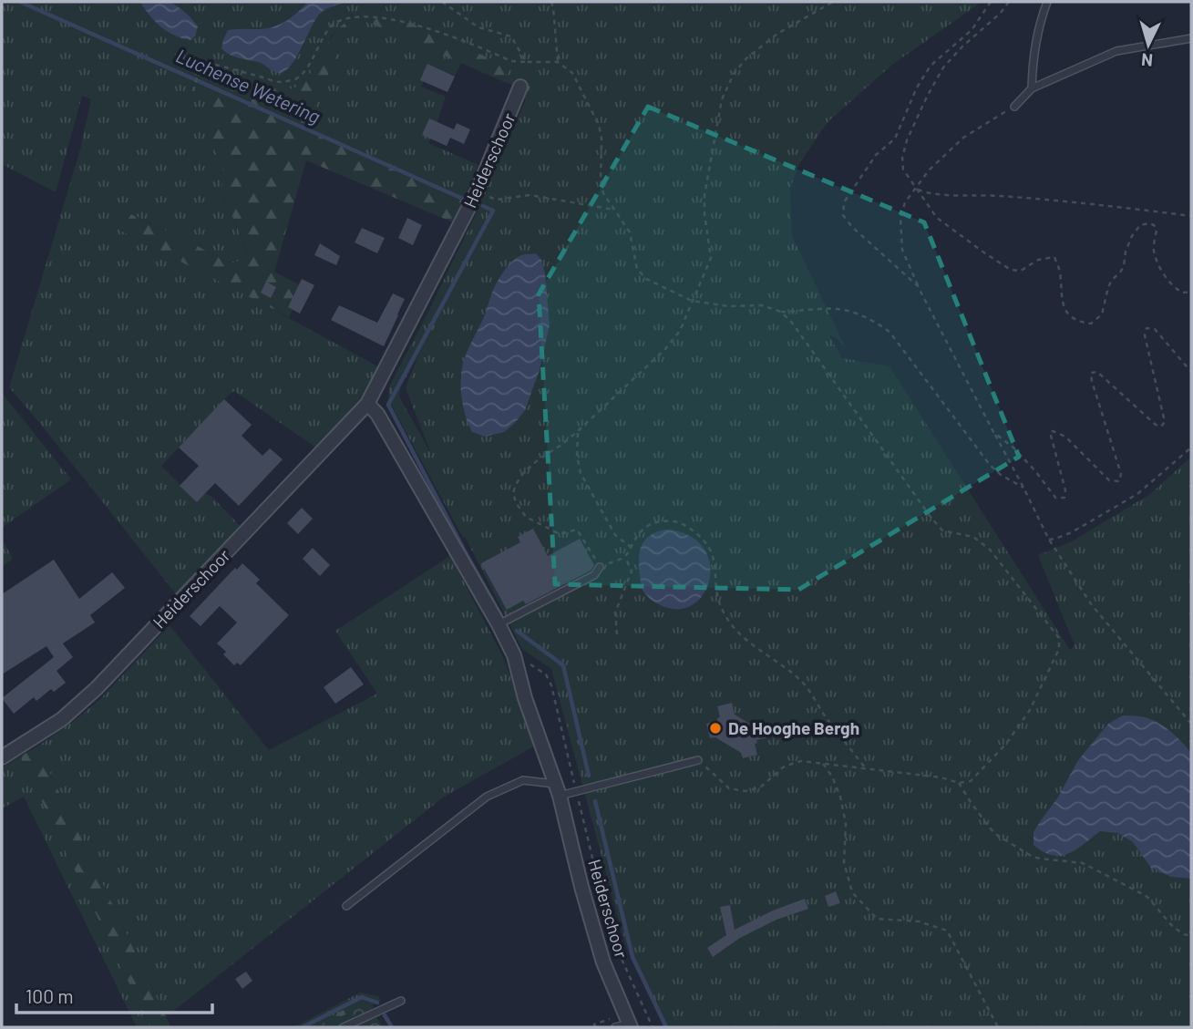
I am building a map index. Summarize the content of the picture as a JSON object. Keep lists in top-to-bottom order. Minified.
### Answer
{"streets":{"street":["Heiderschoor"]},"water":["Luchense Wetering"],"places":["De Hooghe Bergh"],"scale_bar":"100 m","north":"bottom"}
